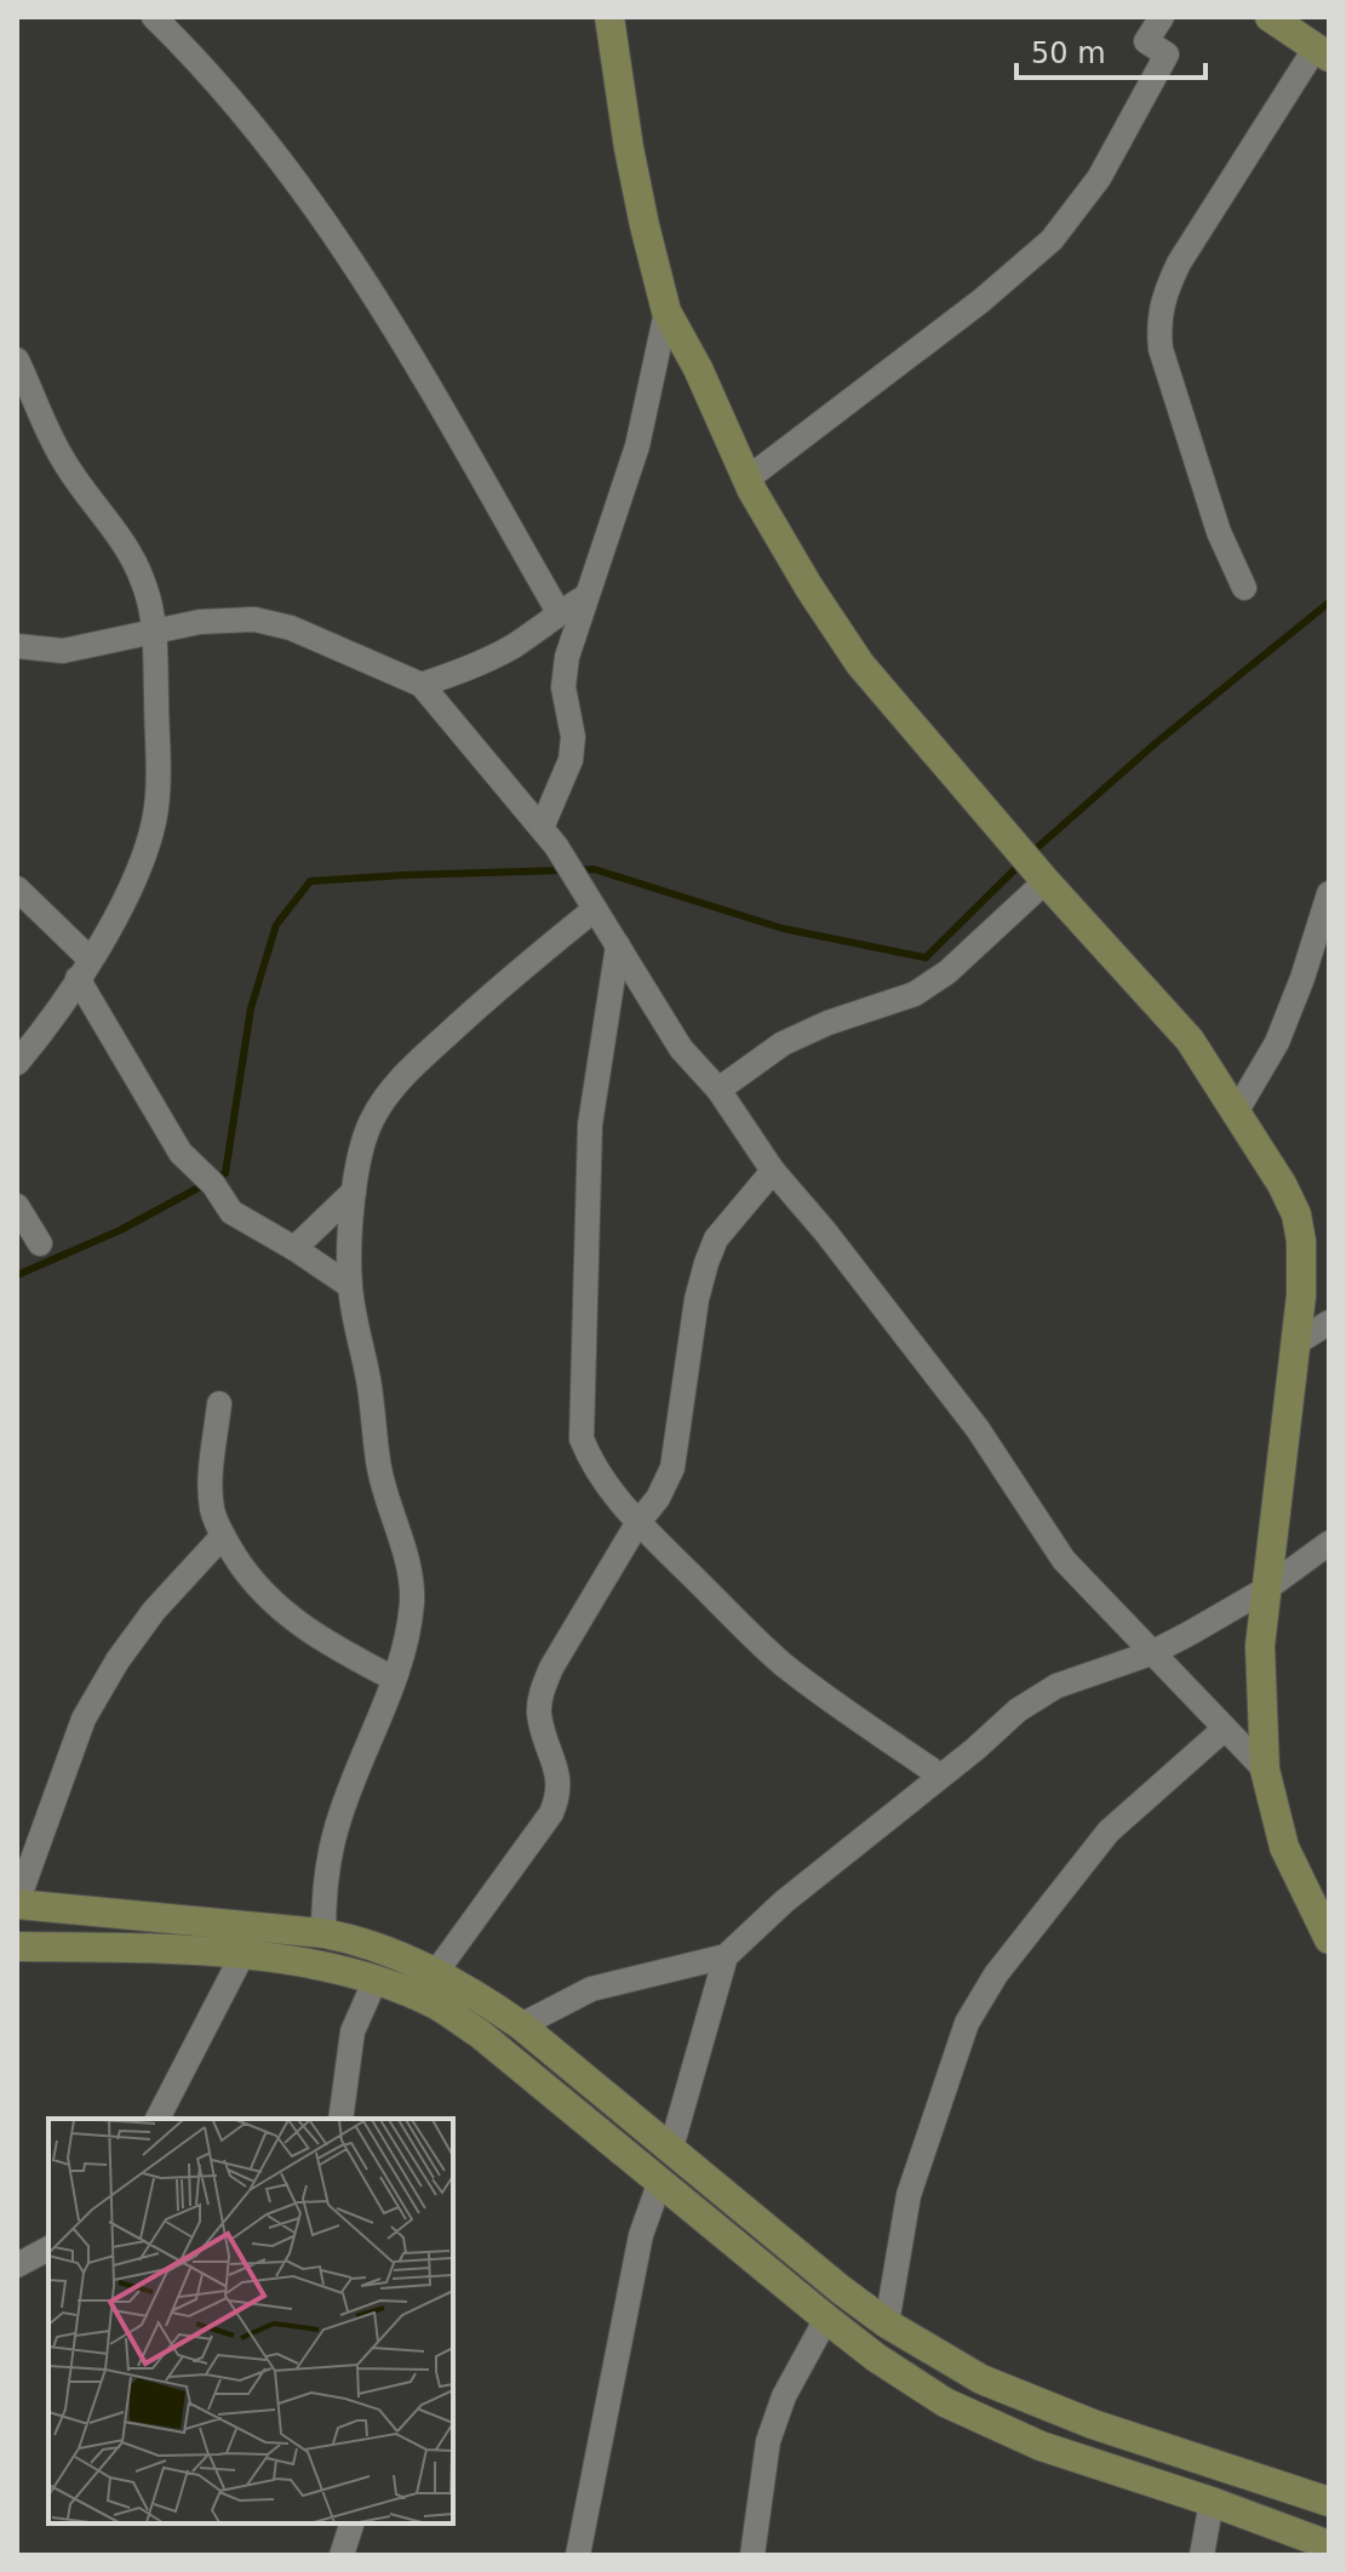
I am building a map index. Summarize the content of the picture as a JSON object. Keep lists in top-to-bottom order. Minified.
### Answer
{"scale_bar":"50 m"}
